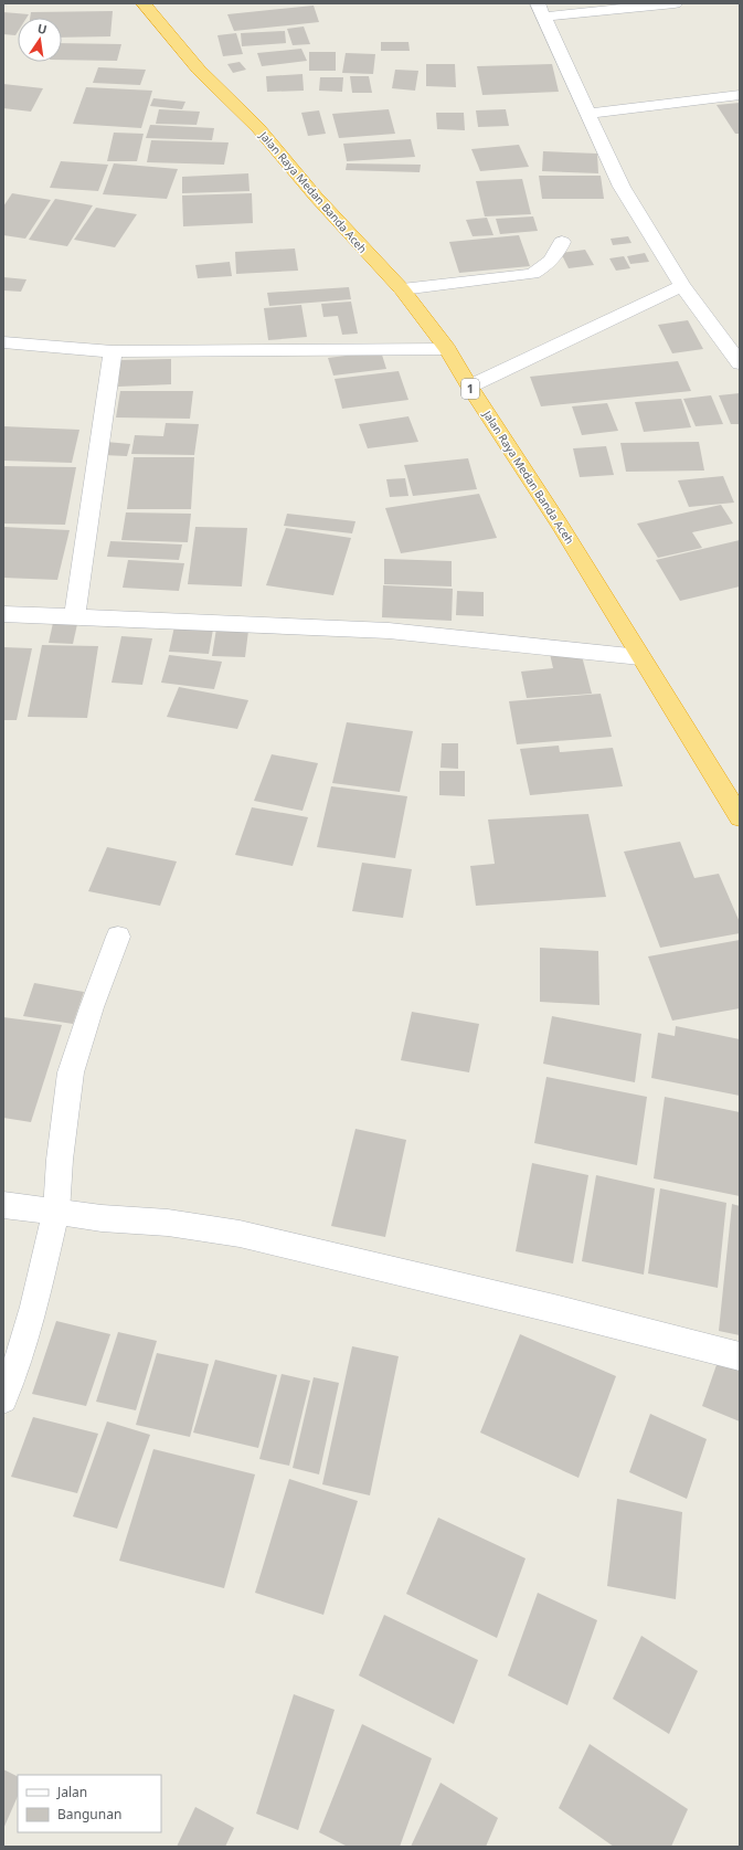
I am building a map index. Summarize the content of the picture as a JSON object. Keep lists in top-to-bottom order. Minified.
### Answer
{"streets":{"highway":["Jalan Raya Medan Banda Aceh","1"]},"legend":["Jalan","Bangunan"],"north":"top"}
